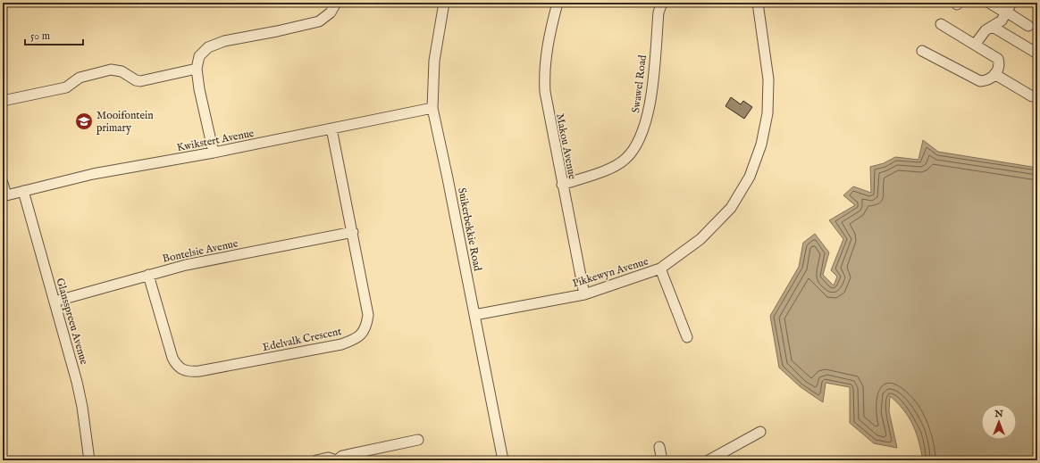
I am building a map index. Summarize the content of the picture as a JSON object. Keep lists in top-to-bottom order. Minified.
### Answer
{"streets":{"street":["Swawel Road","Kwikstert Avenue","Makou Avenue","Suikerbekkie Road","Bontelsie Avenue","Pikkewyn Avenue","Glansspreeu Avenue","Edelvalk Crescent"]},"crossings":[["Swawel Road","Makou Avenue"],["Kwikstert Avenue","Suikerbekkie Road"],["Kwikstert Avenue","Glansspreeu Avenue"],["Kwikstert Avenue","Edelvalk Crescent"],["Makou Avenue","Pikkewyn Avenue"],["Suikerbekkie Road","Pikkewyn Avenue"],["Bontelsie Avenue","Glansspreeu Avenue"],["Bontelsie Avenue","Edelvalk Crescent"]],"places":{"school or university":["Mooifontein primary"]},"scale_bar":"50 m","north":"top"}
